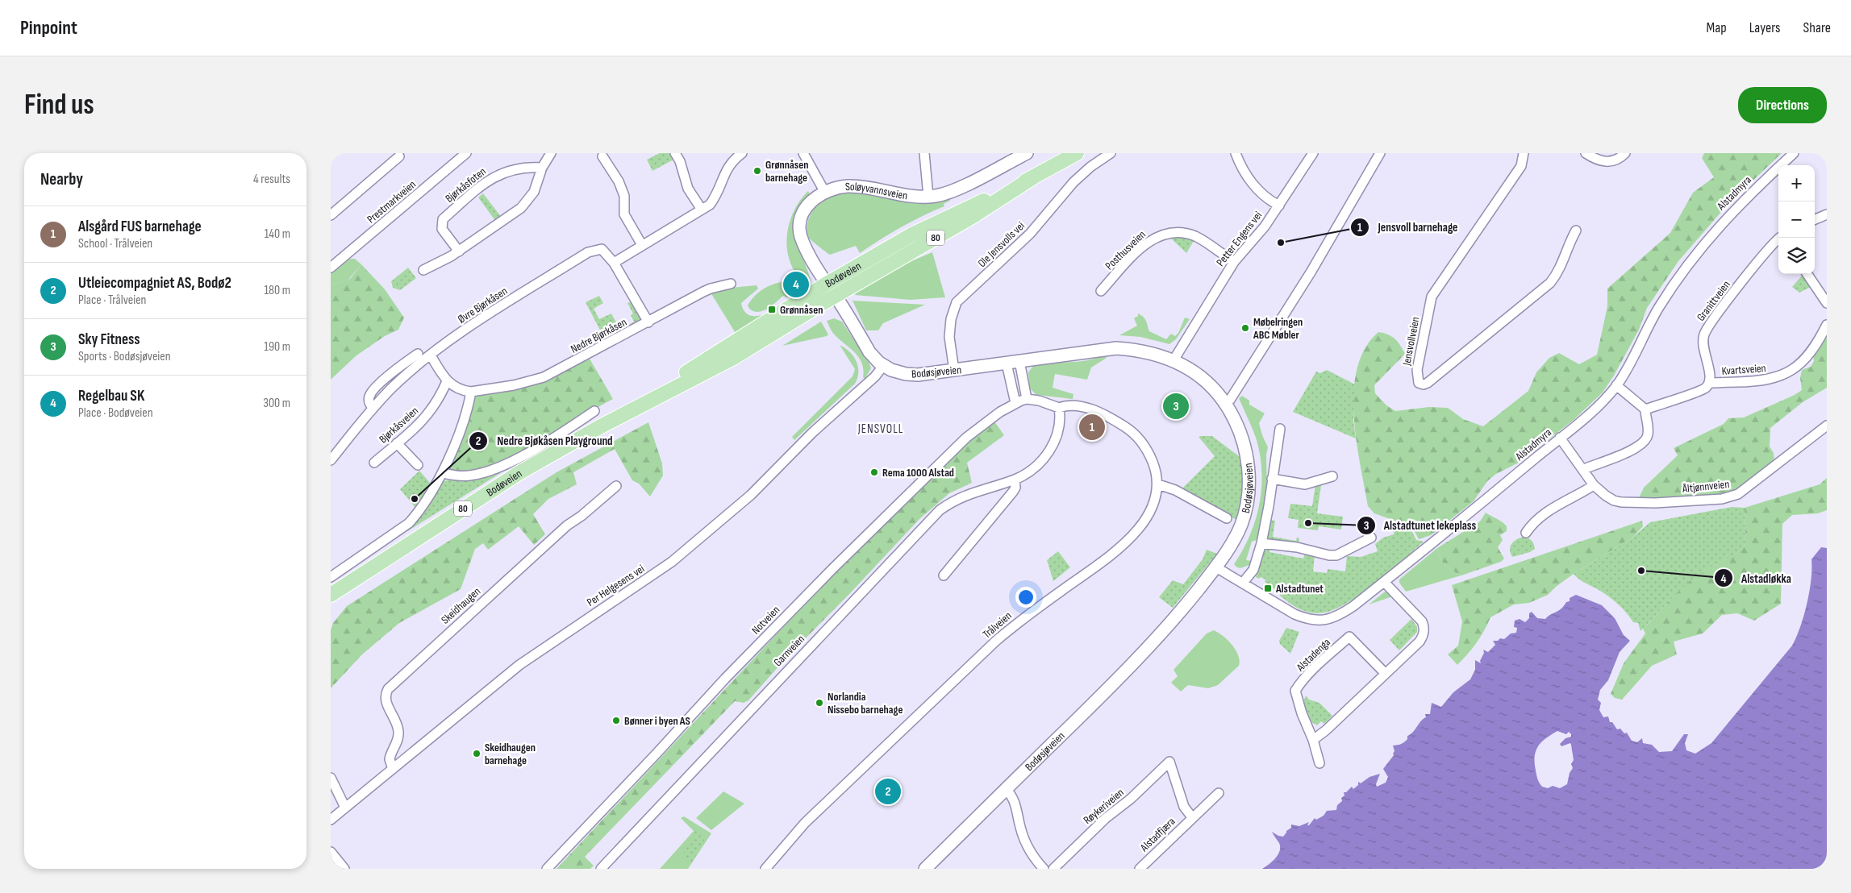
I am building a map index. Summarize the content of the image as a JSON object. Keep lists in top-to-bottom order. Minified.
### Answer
{"streets":{"main road":["80","Bodøveien"],"street":["Bjørkåsfoten","Soløyvannsveien","Alstadmyra","Prestmarkveien","Petter Engens vei","Ole Jensvolls vei","Posthusveien","Granittveien","Øvre Bjørkåsen","Nedre Bjørkåsen","Jensvollveien","Kvartsveien","Bodøsjøveien","Bjørkåsveien","Åltjønnveien","Per Helgesens vei","Skeidhaugen","Notveien","Trålveien","Garnveien","Alstadenga","Røykeriveien","Alstadfjæra"]},"crossings":[["Alstadmyra","Bodøsjøveien"],["Alstadmyra","Åltjønnveien"],["Petter Engens vei","Posthusveien"],["Petter Engens vei","Bodøsjøveien"],["Ole Jensvolls vei","Bodøsjøveien"],["Bodøveien","Bodøsjøveien"],["Granittveien","Kvartsveien"],["Øvre Bjørkåsen","Nedre Bjørkåsen"],["Nedre Bjørkåsen","Bjørkåsveien"],["Bodøsjøveien","Per Helgesens vei"],["Per Helgesens vei","Skeidhaugen"],["Trålveien","Garnveien"],["Røykeriveien","Alstadfjæra"]],"districts":["JENSVOLL"],"places":{"other":["Grønnåsen barnehage","Jensvoll barnehage","Møbelringen ABC Møbler","Rema 1000 Alstad","Nedre Bjøkåsen Playground","Alstadtunet lekeplass","Alstadløkka","Norlandia Nissebo barnehage","Bønner i byen AS","Skeidhaugen barnehage"],"transit":["Grønnåsen","Alstadtunet"]},"page":{"header":"Pinpoint","nav":["Map","Layers","Share"],"buttons":"Directions","title":"Find us","heading":["Nearby","4 results"],"map_buttons":["+","−"],"list":[{"mark":"1","name":"Alsgård FUS barnehage","note":"School · Trålveien","value":"140 m"},{"mark":"2","name":"Utleiecompagniet AS, Bodø2","note":"Place · Trålveien","value":"180 m"},{"mark":"3","name":"Sky Fitness","note":"Sports · Bodøsjøveien","value":"190 m"},{"mark":"4","name":"Regelbau SK","note":"Place · Bodøveien","value":"300 m"}],"pins":["4","3","1","2"]}}
